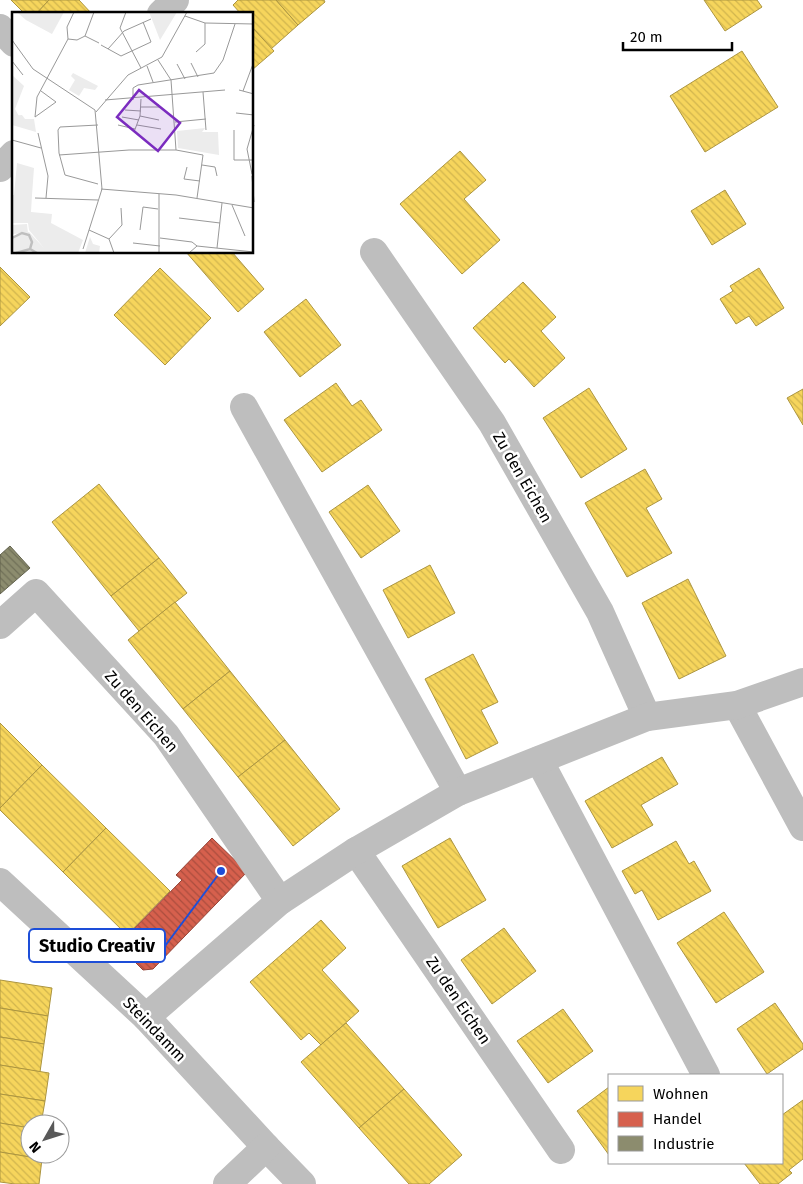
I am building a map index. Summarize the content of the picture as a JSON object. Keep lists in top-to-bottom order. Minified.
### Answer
{"streets":{"street":["Zu den Eichen","Steindamm"]},"places":["Studio Creativ"],"legend":["Wohnen","Handel","Industrie"],"scale_bar":"20 m","north":"bottom left"}
